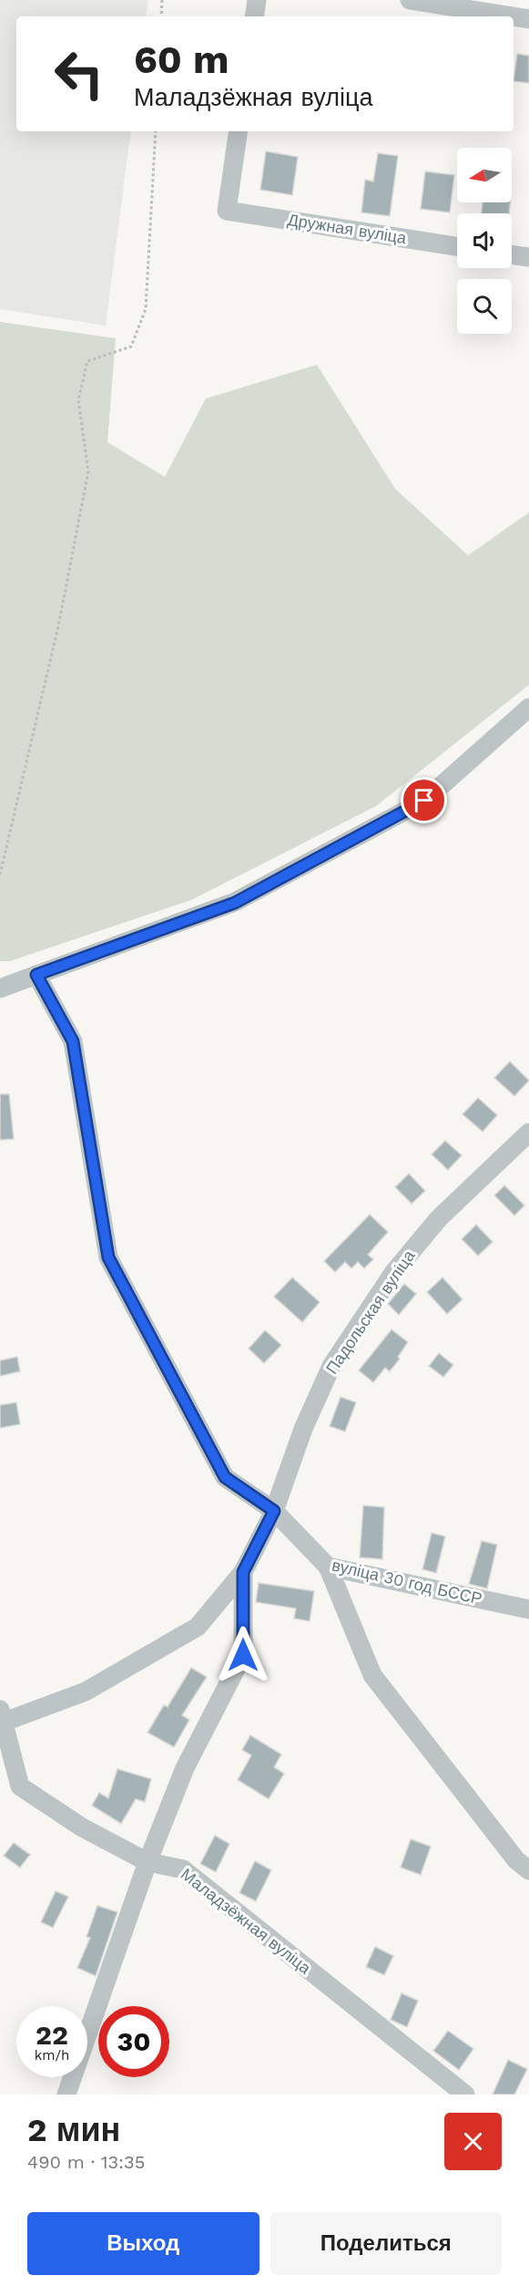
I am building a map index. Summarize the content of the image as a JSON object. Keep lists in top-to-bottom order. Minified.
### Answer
{"streets":{"street":["Дружная вуліца","Падольская вуліца","вуліца 30 год БССР","Маладзёжная вуліца"]},"crossings":[["Падольская вуліца","вуліца 30 год БССР"],["Падольская вуліца","Маладзёжная вуліца"]],"north":"left","page":{"turn":["60 m","Маладзёжная вуліца"],"speed":"22 km/h","limit":"30","heading":["2 мин","490 m · 13:35"],"buttons":["Выход","Поделиться"]}}
